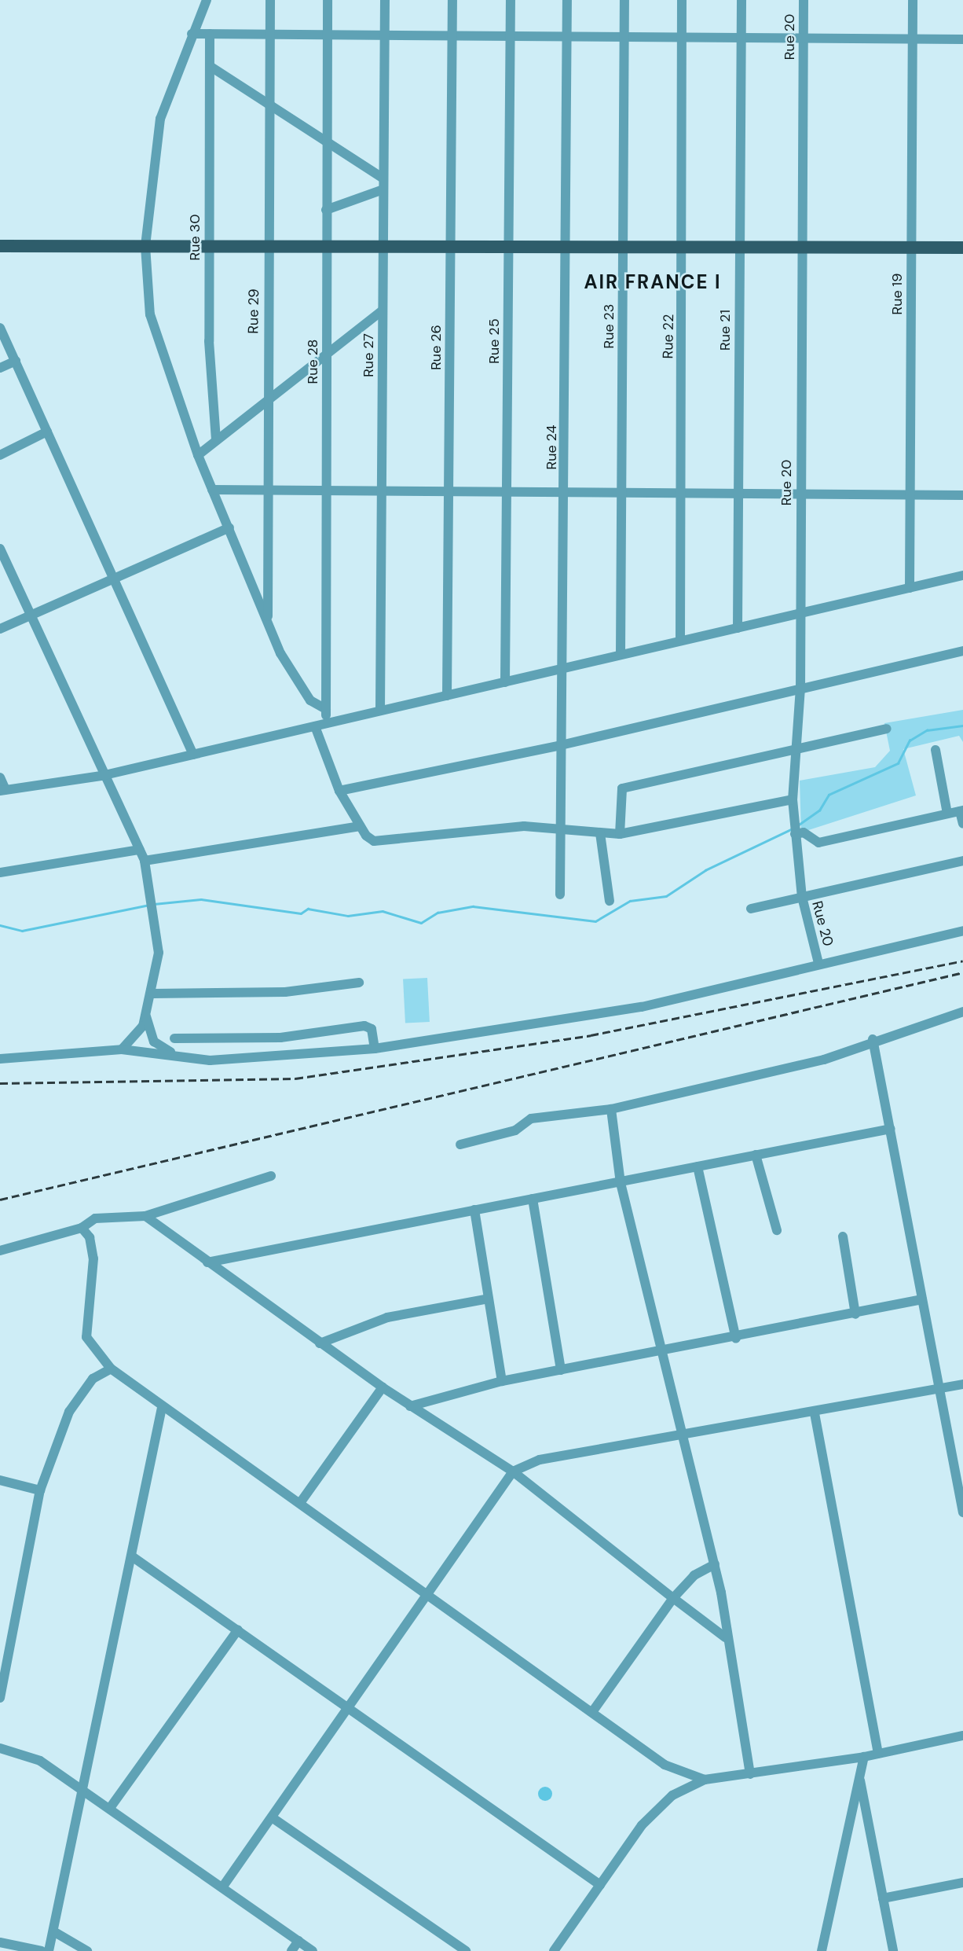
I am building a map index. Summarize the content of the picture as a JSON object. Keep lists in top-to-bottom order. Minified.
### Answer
{"streets":{"street":["Rue 20","Rue 30","Rue 19","Rue 29","Rue 23","Rue 21","Rue 22","Rue 25","Rue 26","Rue 27","Rue 28","Rue 24"]},"districts":["AIR FRANCE I"]}
